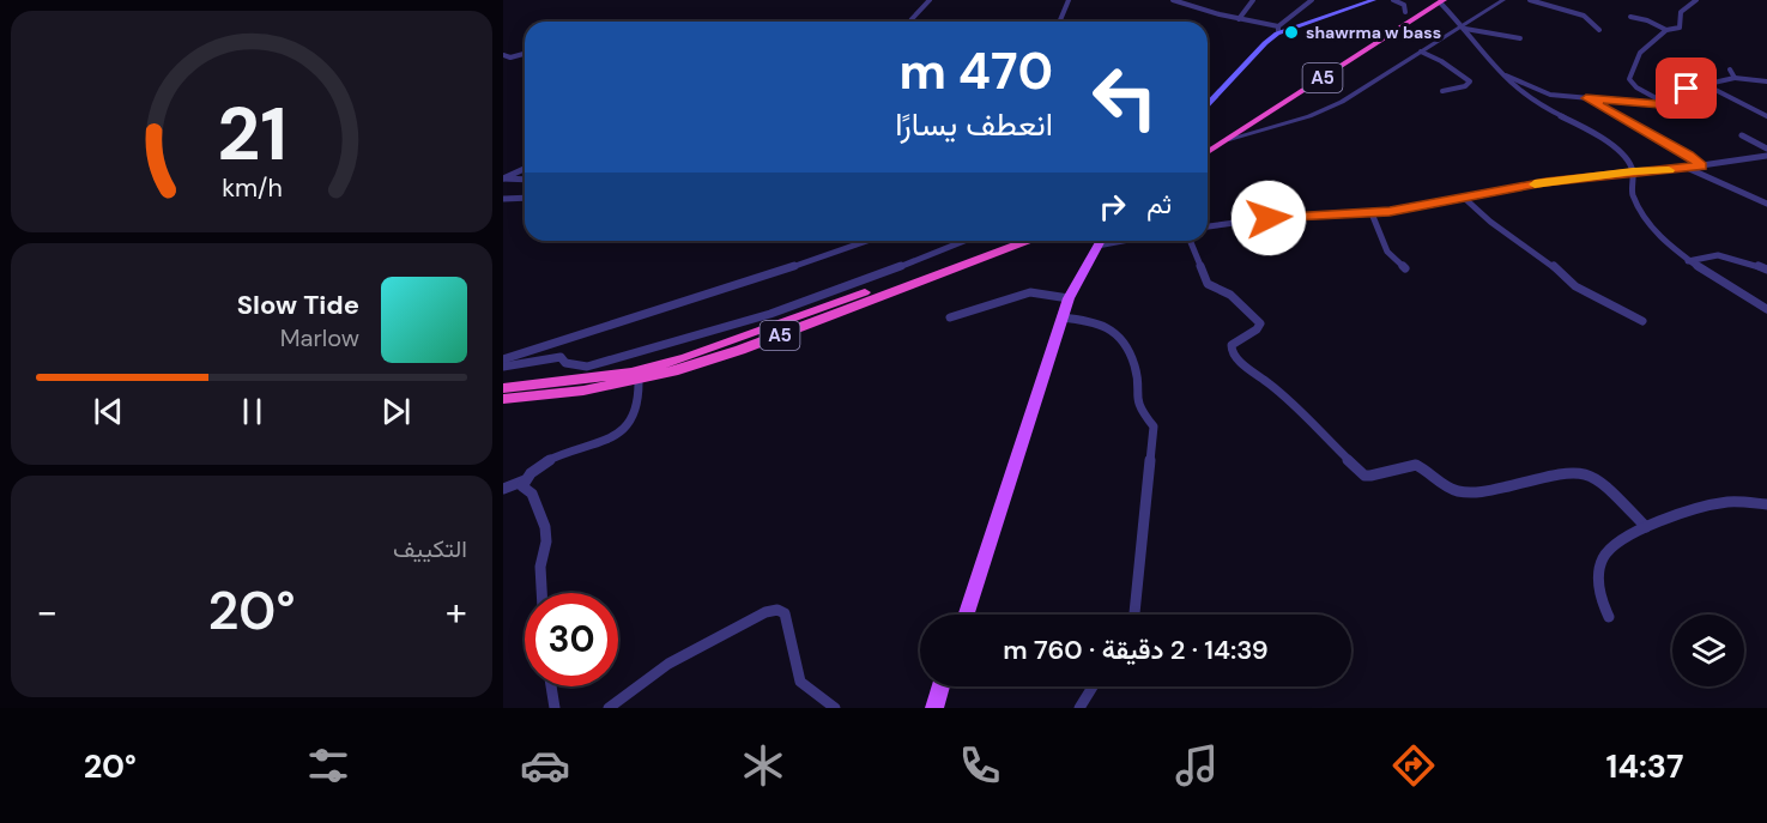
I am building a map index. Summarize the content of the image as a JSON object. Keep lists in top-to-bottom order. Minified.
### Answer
{"streets":{"highway":["A5"]},"places":["shawrma w bass"],"page":{"turn":["470 m","انعطف يسارًا"],"then":"ثم","song":["Slow Tide","Marlow"],"tile":"التكييف","heat":["−","20°","+"],"limit":"30","trip":"14:39 · 2 دقيقة · 760 m","tabs":["14:37","20°"],"gauge":["21","km/h"]}}
